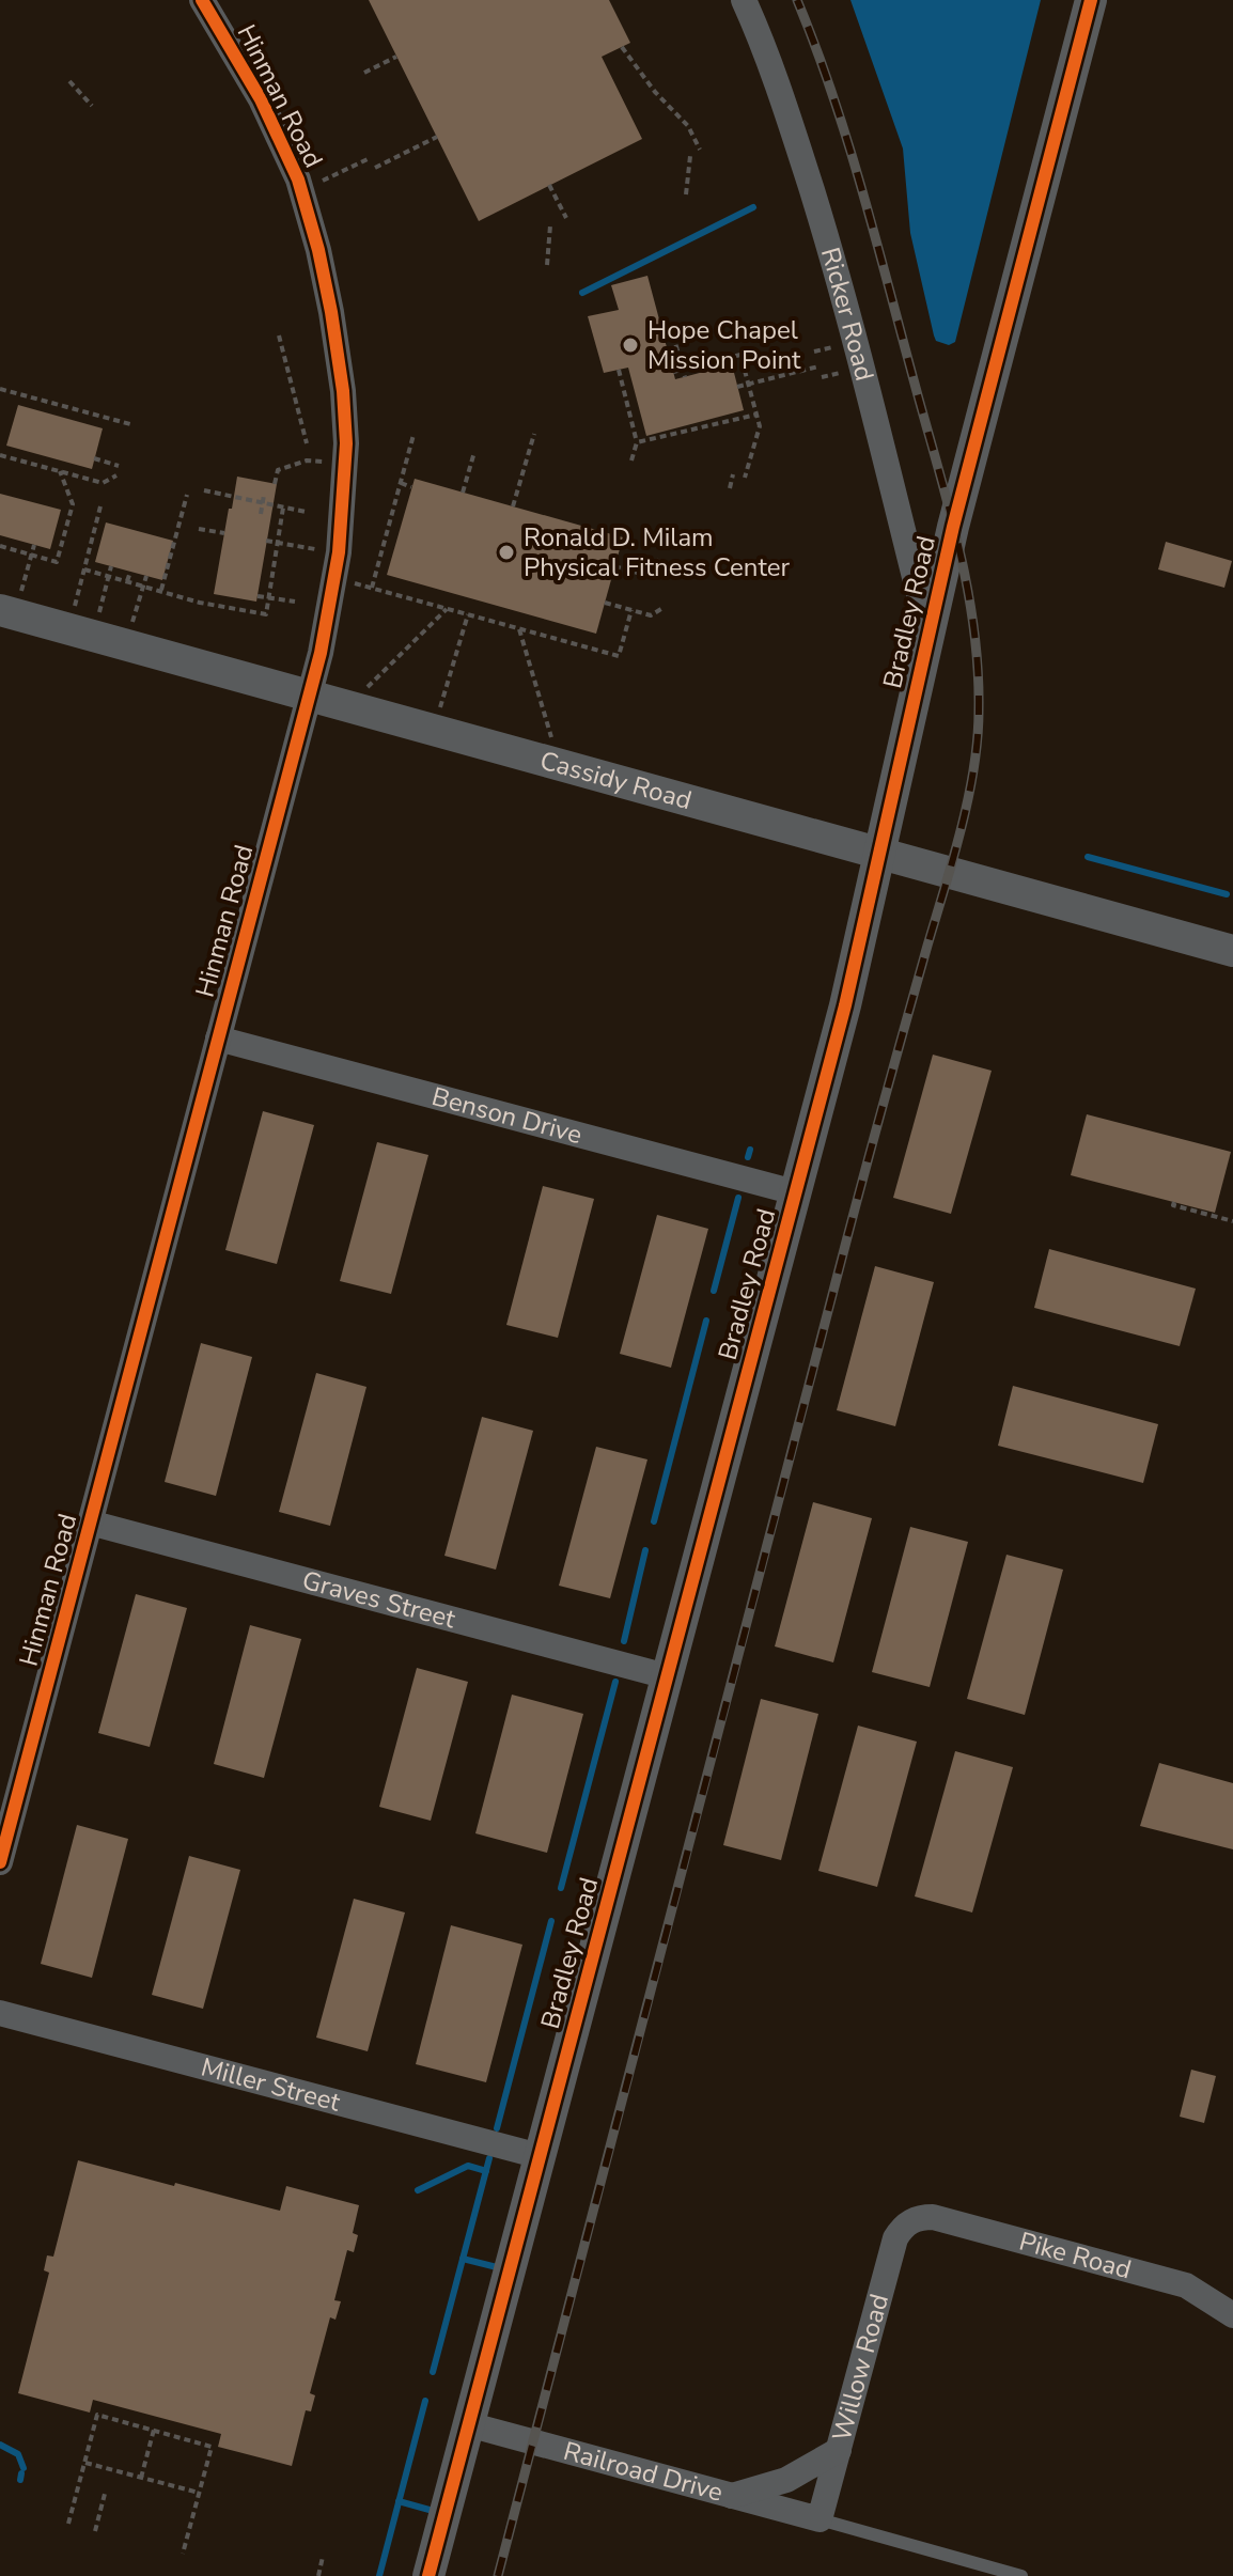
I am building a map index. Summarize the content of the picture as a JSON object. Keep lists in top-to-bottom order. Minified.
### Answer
{"streets":{"street":["Hinman Road","Ricker Road","Bradley Road","Cassidy Road","Benson Drive","Graves Street","Miller Street","Pike Road","Willow Road","Railroad Drive"]},"crossings":[["Hinman Road","Cassidy Road"],["Hinman Road","Benson Drive"],["Hinman Road","Graves Street"],["Ricker Road","Bradley Road"],["Bradley Road","Cassidy Road"],["Bradley Road","Benson Drive"],["Bradley Road","Graves Street"],["Bradley Road","Miller Street"],["Bradley Road","Railroad Drive"],["Pike Road","Willow Road"],["Willow Road","Railroad Drive"]],"places":["Hope Chapel Mission Point","Ronald D. Milam Physical Fitness Center"]}
